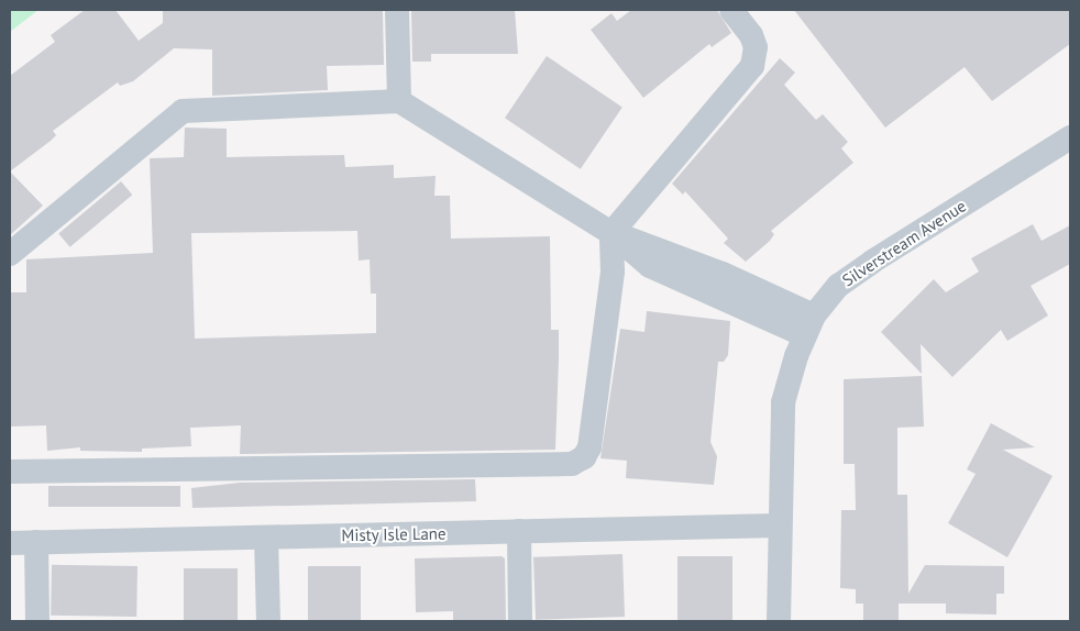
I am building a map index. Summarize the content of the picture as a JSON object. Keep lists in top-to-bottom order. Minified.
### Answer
{"streets":{"street":["Silverstream Avenue","Misty Isle Lane"]},"crossings":[["Silverstream Avenue","Misty Isle Lane"]]}
